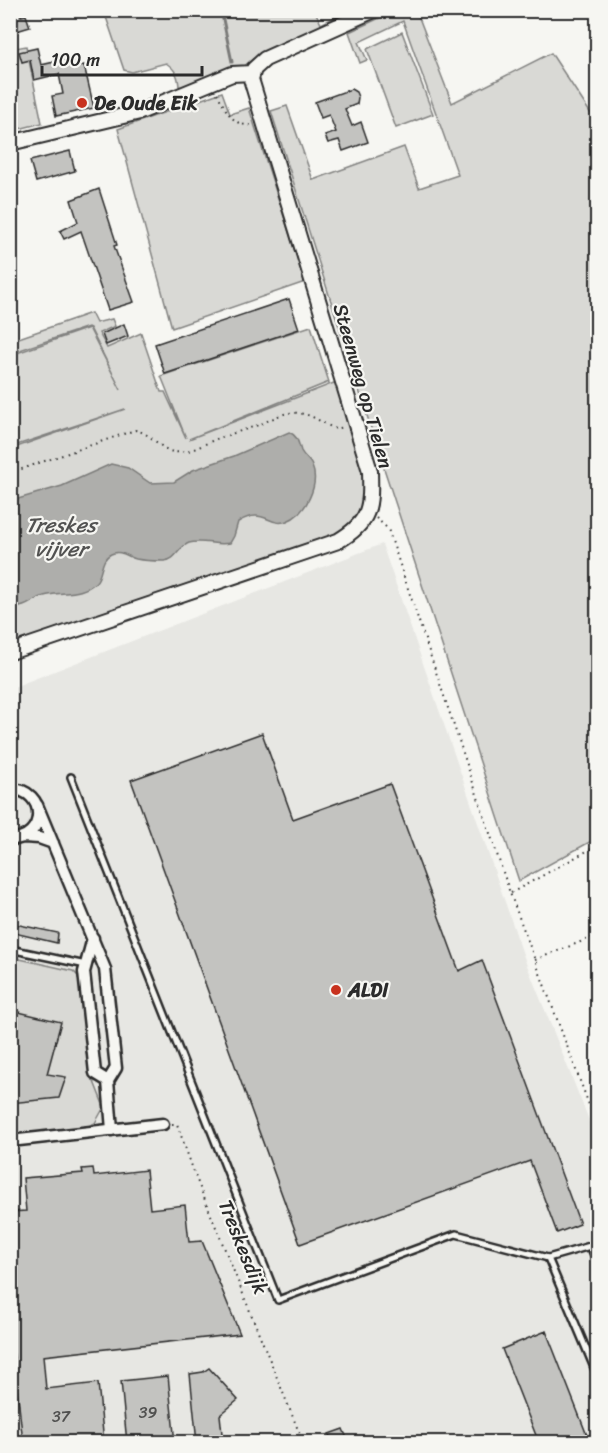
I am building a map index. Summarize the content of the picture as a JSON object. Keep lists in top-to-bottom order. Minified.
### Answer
{"streets":{"street":["Steenweg op Tielen"],"path":["Treskesdijk"]},"water":["Treskes vijver"],"places":["De Oude Eik","ALDI"],"house_numbers":["39","37"],"scale_bar":"100 m"}
